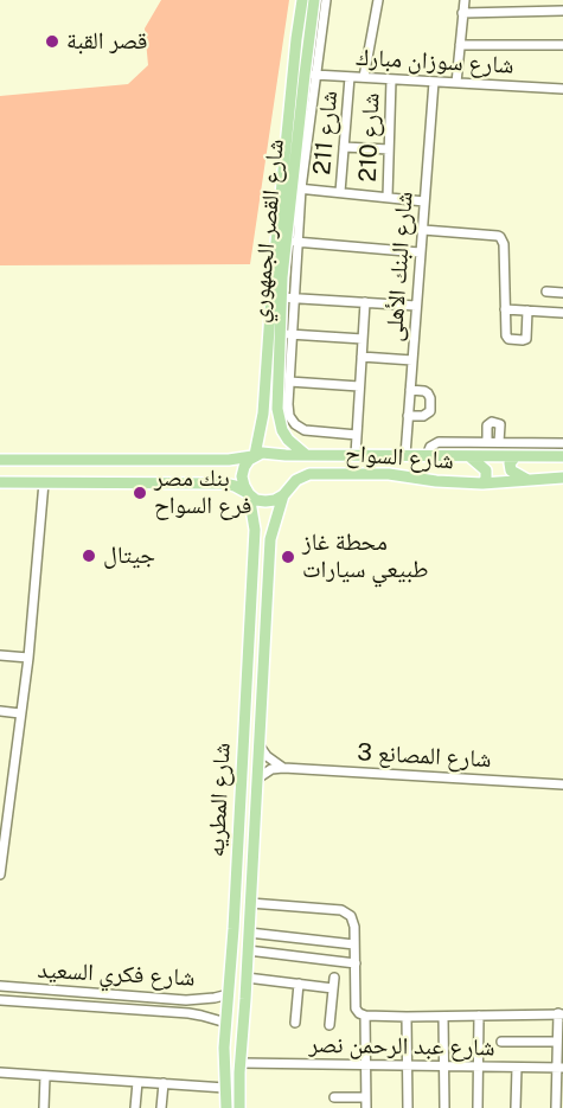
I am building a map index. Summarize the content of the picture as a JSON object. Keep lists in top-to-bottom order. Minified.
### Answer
{"streets":{"main road":["شارع القصر الجمهوري","شارع السواح","شارع المطريه"],"street":["شارع سوزان مبارك","شارع 211","شارع 210","شارع البنك الأهلى","شارع المصانع 3","شارع فكري السعيد","شارع عبد الرحمن نصر"]},"crossings":[["شارع سوزان مبارك","شارع 211"],["شارع سوزان مبارك","شارع 210"],["شارع سوزان مبارك","شارع القصر الجمهوري"],["شارع سوزان مبارك","شارع البنك الأهلى"],["شارع القصر الجمهوري","شارع السواح"],["شارع البنك الأهلى","شارع السواح"],["شارع السواح","شارع المطريه"],["شارع المطريه","شارع فكري السعيد"],["شارع المطريه","شارع عبد الرحمن نصر"]],"places":["قصر القبة","بنك مصر فرع السواح","جيتال","محطة غاز طبيعي سيارات"]}
